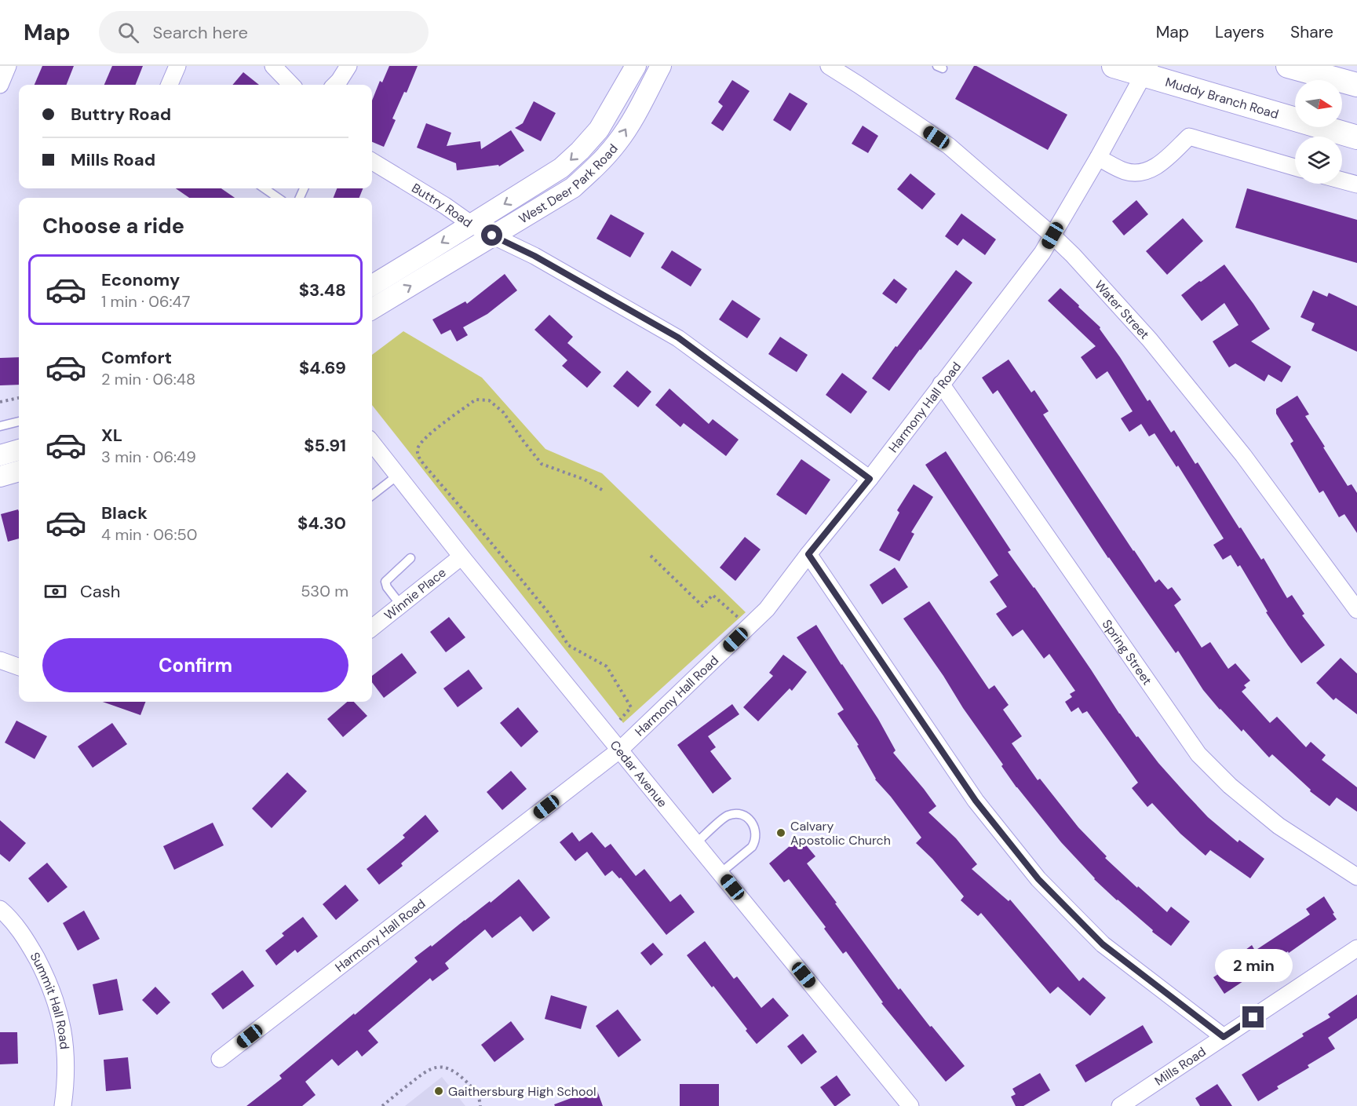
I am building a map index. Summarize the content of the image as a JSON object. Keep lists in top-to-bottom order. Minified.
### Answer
{"streets":{"main road":["Muddy Branch Road"],"street":["West Deer Park Road","Buttry Road","Water Street","Harmony Hall Road","Winnie Place","Spring Street","Cedar Avenue","Summit Hall Road","Mills Road"]},"crossings":[["Muddy Branch Road","Harmony Hall Road"],["West Deer Park Road","Buttry Road"],["Buttry Road","Harmony Hall Road"],["Water Street","Harmony Hall Road"],["Harmony Hall Road","Spring Street"],["Harmony Hall Road","Cedar Avenue"],["Winnie Place","Cedar Avenue"]],"places":["Calvary Apostolic Church","Gaithersburg High School"],"north":"right","page":{"header":"Map","search":"Search here","nav":["Map","Layers","Share"],"banner":["Buttry Road","Mills Road"],"heading":"Choose a ride","list":[{"name":"Economy","note":"1 min · 06:47","value":"$3.48"},{"name":"Comfort","note":"2 min · 06:48","value":"$4.69"},{"name":"XL","note":"3 min · 06:49","value":"$5.91"},{"name":"Black","note":"4 min · 06:50","value":"$4.30"}],"pay":["Cash","530 m"],"buttons":"Confirm","bubble":"2 min"}}
